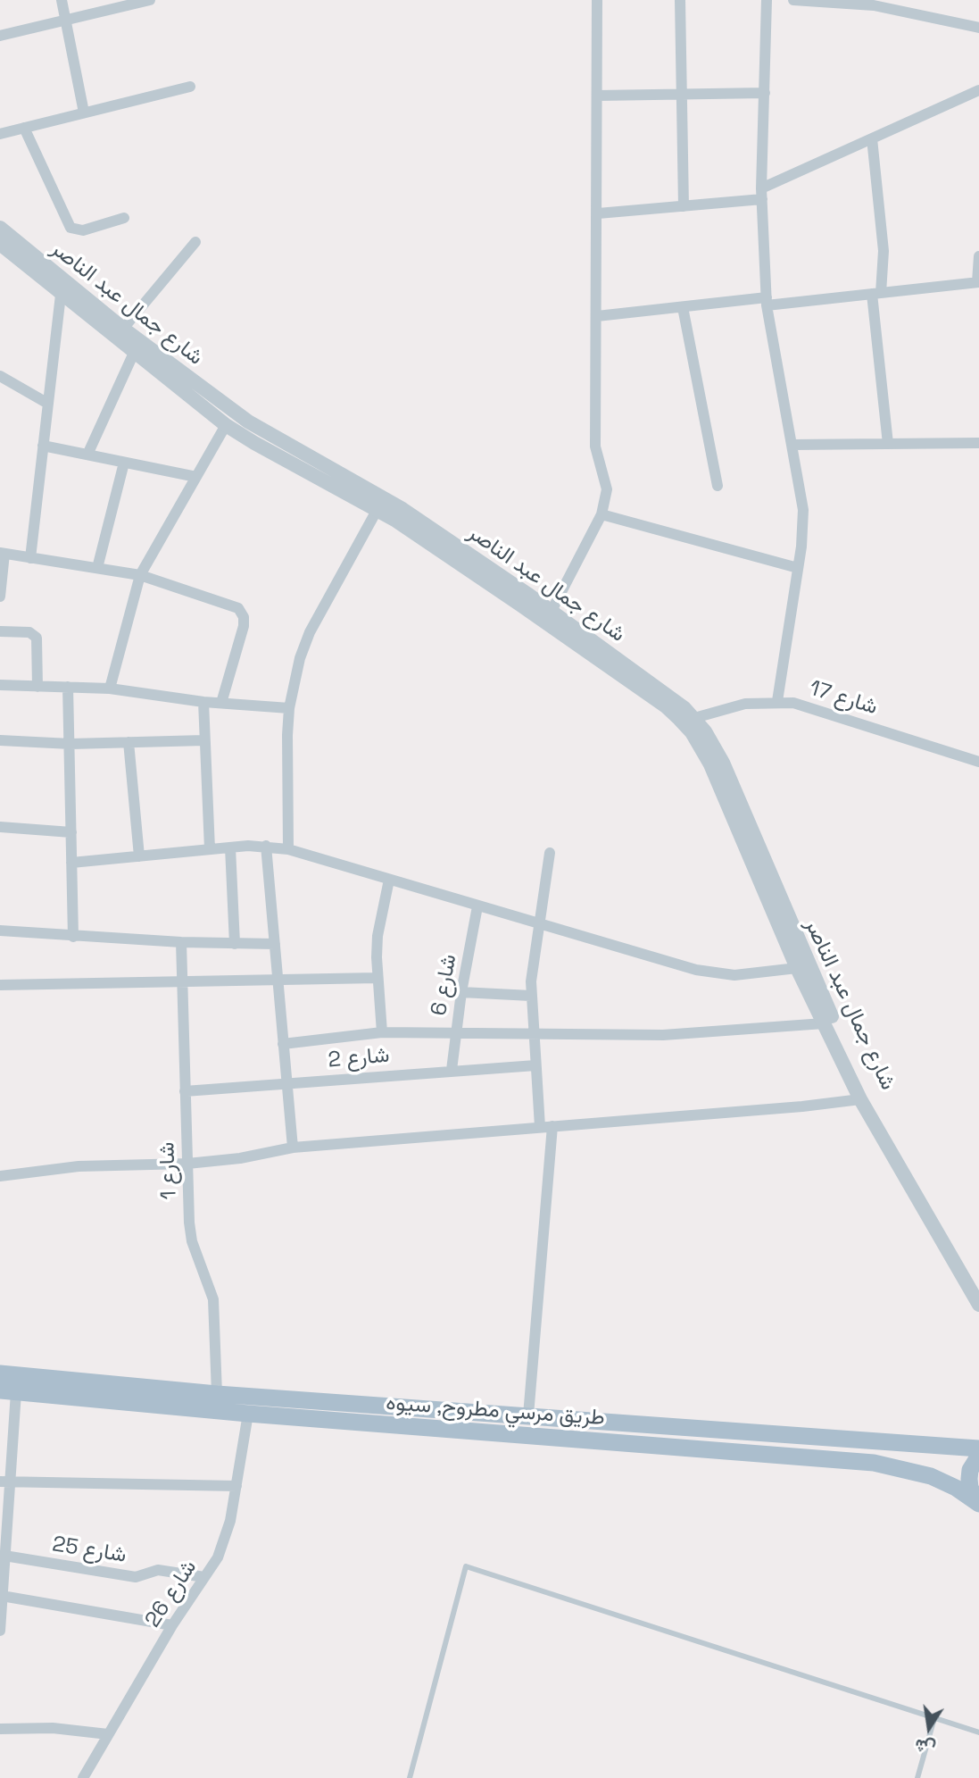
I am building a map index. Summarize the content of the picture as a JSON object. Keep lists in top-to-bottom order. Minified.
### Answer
{"streets":{"main road":["طريق مرسي مطروح, سيوه"],"street":["شارع جمال عبد الناصر","شارع 17","شارع 6","شارع 2","شارع 1","شارع 25","شارع 26"]},"crossings":[["شارع جمال عبد الناصر","شارع 17"],["شارع 6","شارع 2"],["شارع 2","شارع 1"],["شارع 1","طريق مرسي مطروح, سيوه"],["طريق مرسي مطروح, سيوه","شارع 26"],["شارع 25","شارع 26"]],"north":"bottom"}
